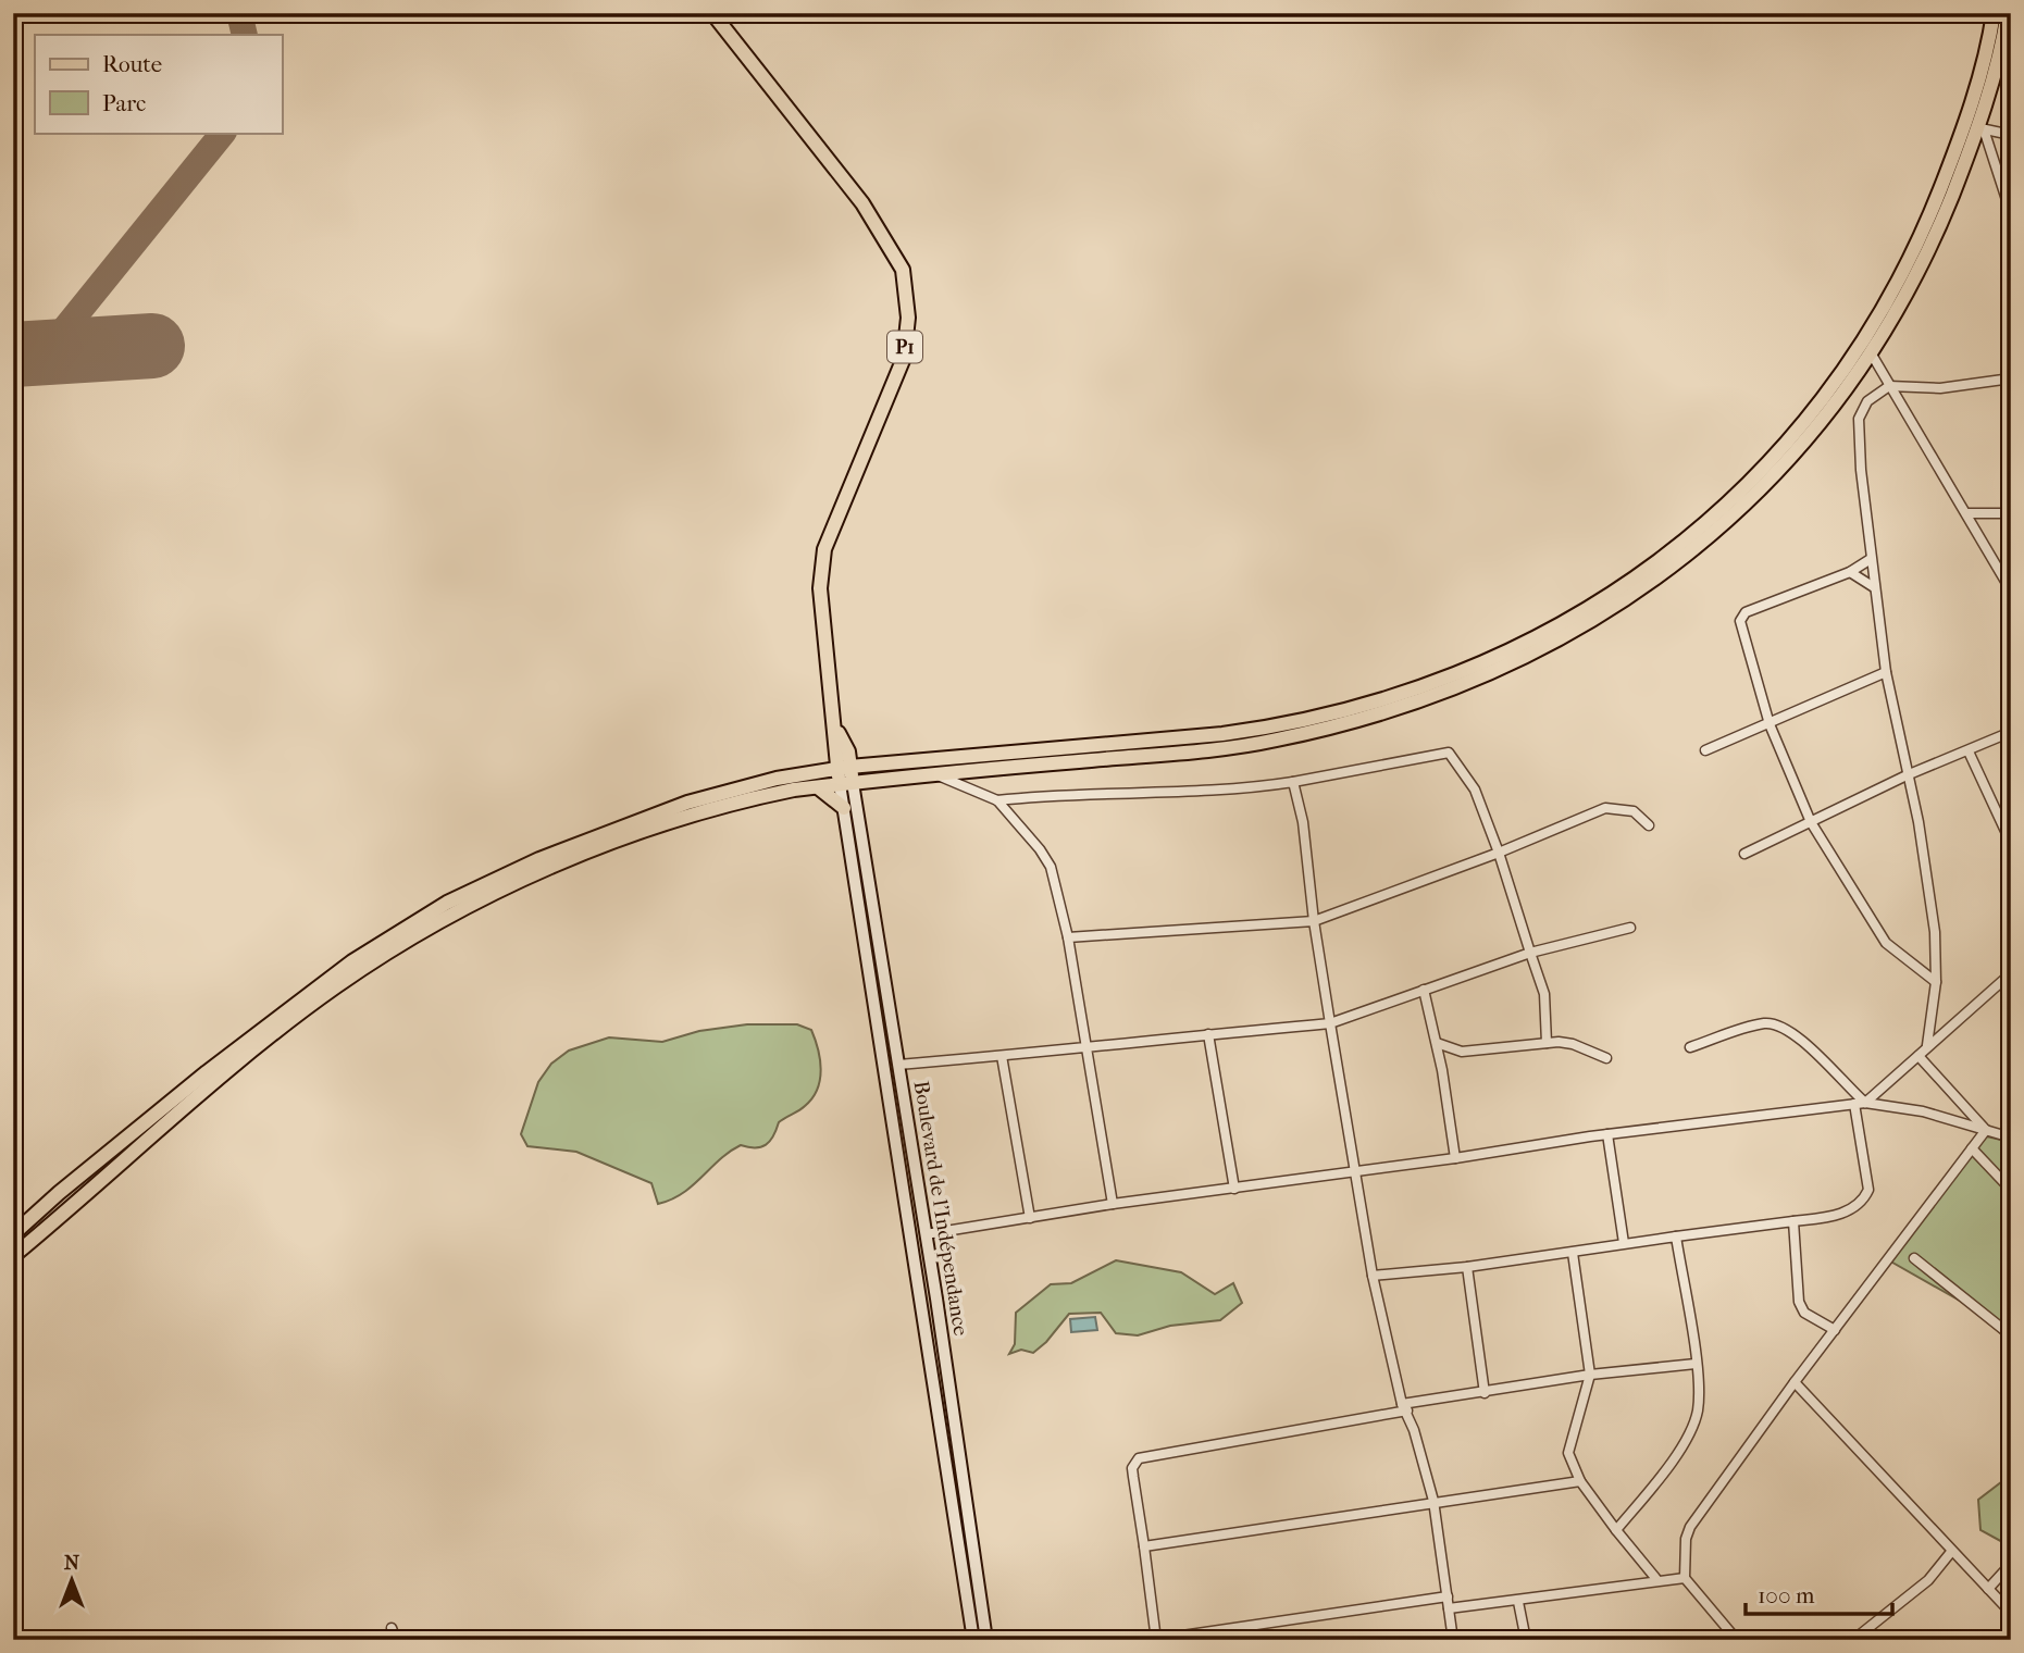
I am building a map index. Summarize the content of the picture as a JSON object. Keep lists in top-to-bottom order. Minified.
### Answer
{"streets":{"main road":["P1","Boulevard de l'Indépendance"]},"legend":["Route","Parc"],"scale_bar":"100 m","north":"top"}
